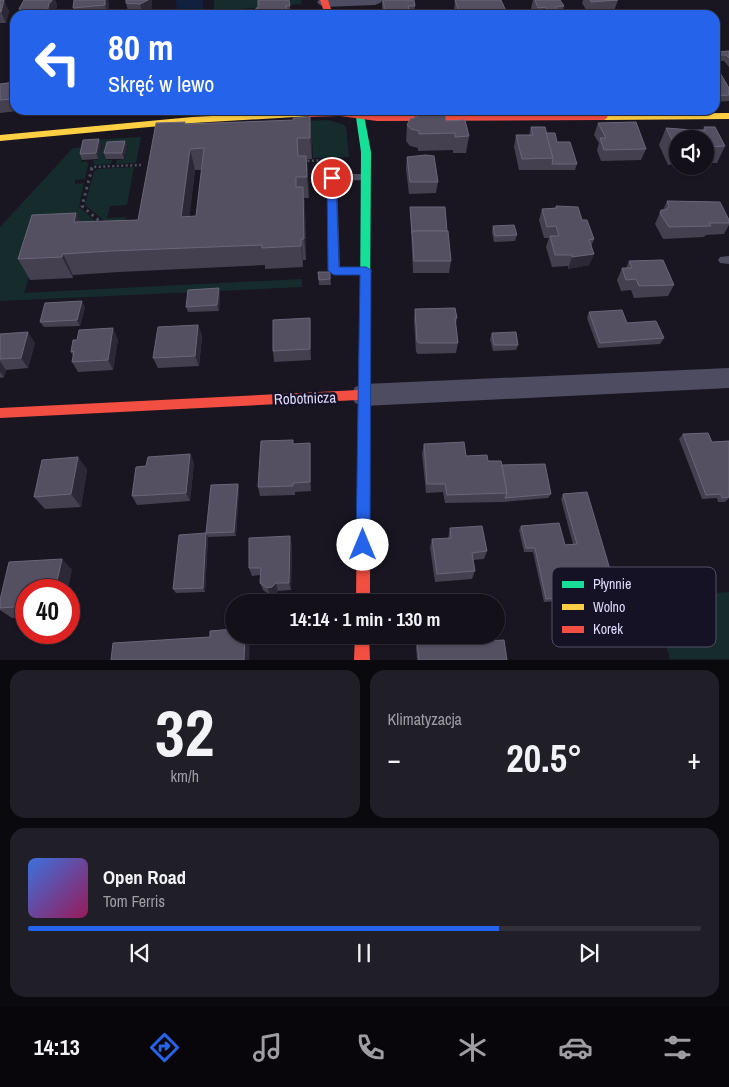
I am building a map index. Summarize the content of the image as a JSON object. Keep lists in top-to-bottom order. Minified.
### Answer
{"streets":{"street":["Robotnicza"]},"legend":["Płynnie","Wolno","Korek"],"page":{"turn":["80 m","Skręć w lewo"],"limit":"40","trip":"14:14 · 1 min · 130 m","tile":[["32","km/h"],"Klimatyzacja"],"heat":["−","20.5°","+"],"song":["Open Road","Tom Ferris"],"tabs":"14:13"}}
